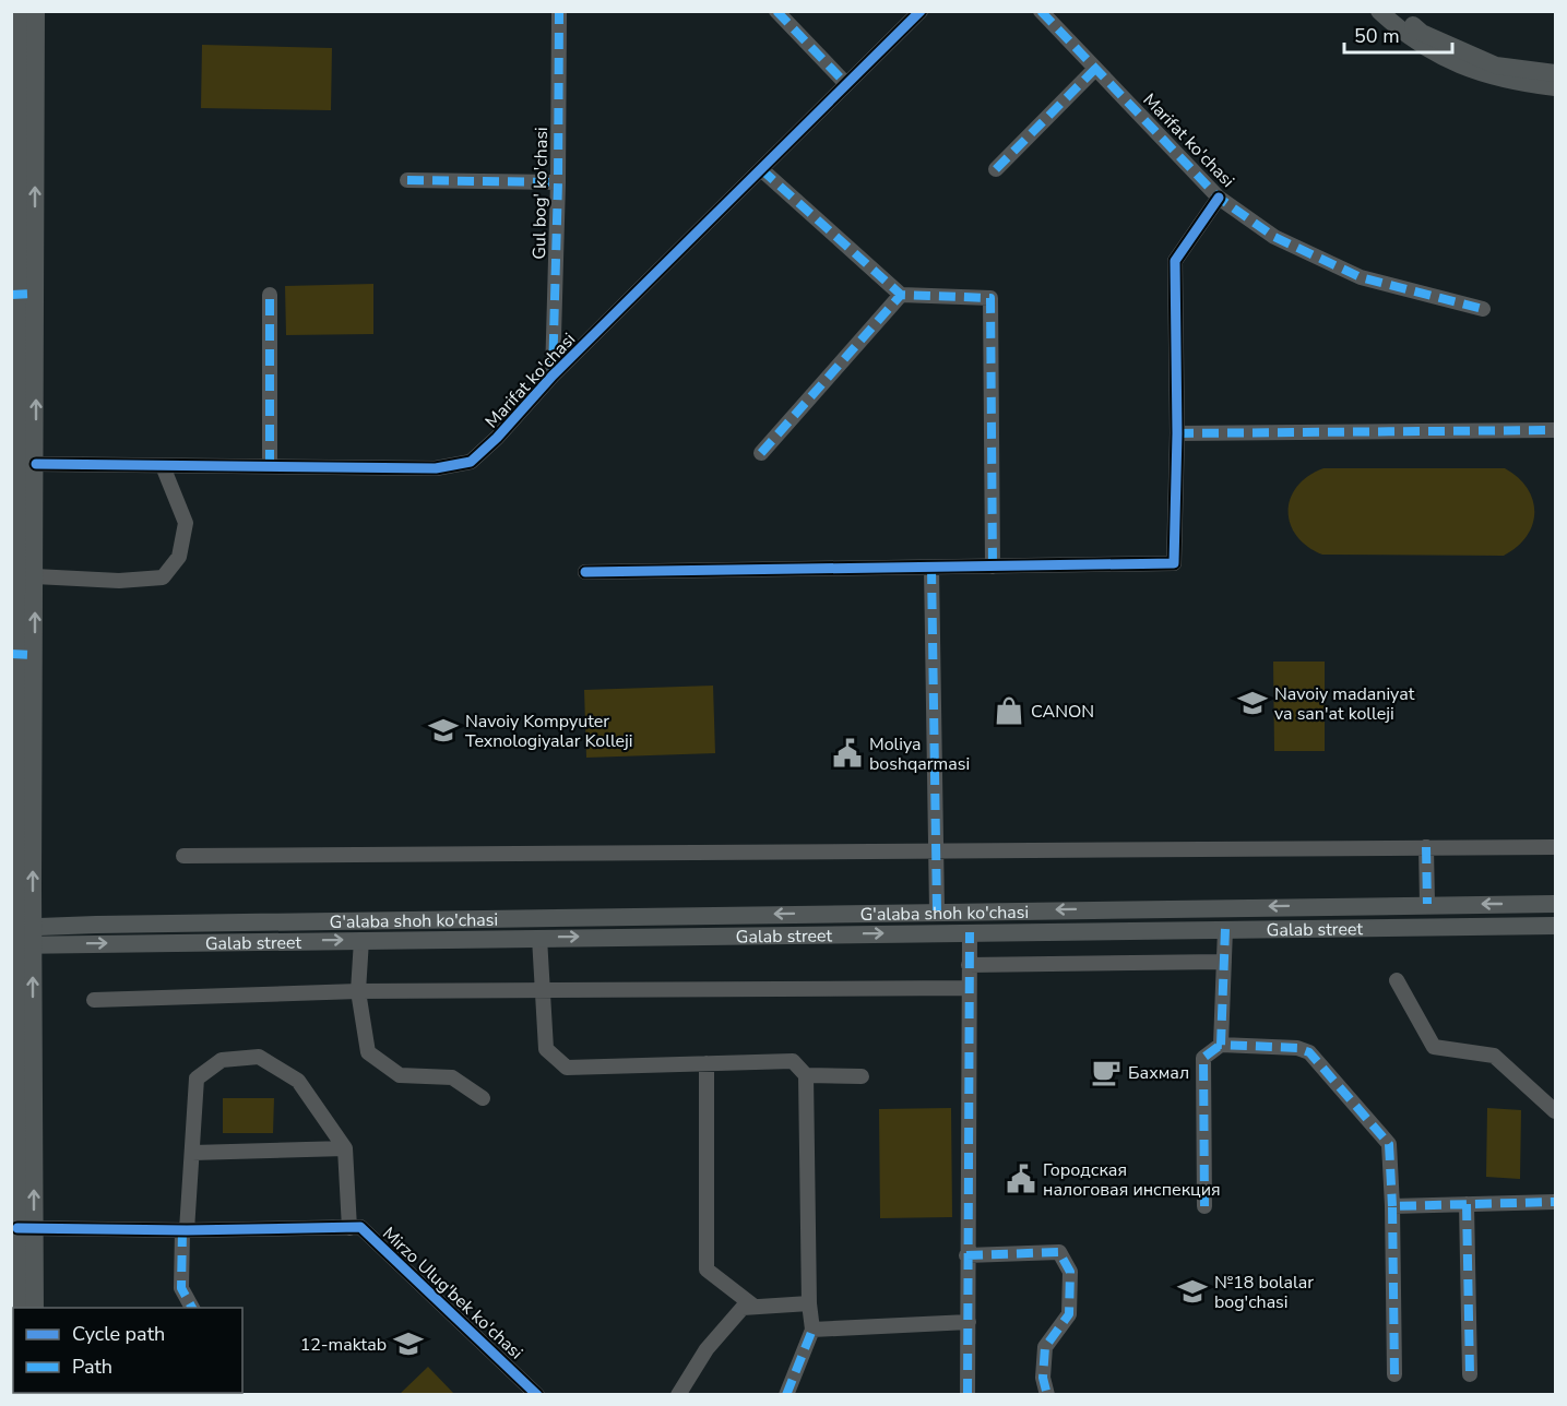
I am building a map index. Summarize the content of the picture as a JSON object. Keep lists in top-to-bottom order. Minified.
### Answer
{"streets":{"main road":["G'alaba shoh ko'chasi","Galab street"],"street":["Marifat ko'chasi","Gul bog' ko'chasi","Mirzo Ulug'bek ko'chasi"]},"crossings":[["Marifat ko'chasi","Gul bog' ko'chasi"],["G'alaba shoh ko'chasi","Galab street"]],"one_way":["G'alaba shoh ko'chasi","Galab street"],"places":{"school or university":["Navoiy madaniyat va san'at kolleji","Navoiy Kompyuter Texnologiyalar Kolleji","№18 bolalar bog'chasi","12-maktab"],"shop":["CANON"],"public building":["Moliya boshqarmasi","Городская налоговая инспекция"],"cafe":["Бахмал"]},"legend":["Cycle path","Path"],"scale_bar":"50 m"}
